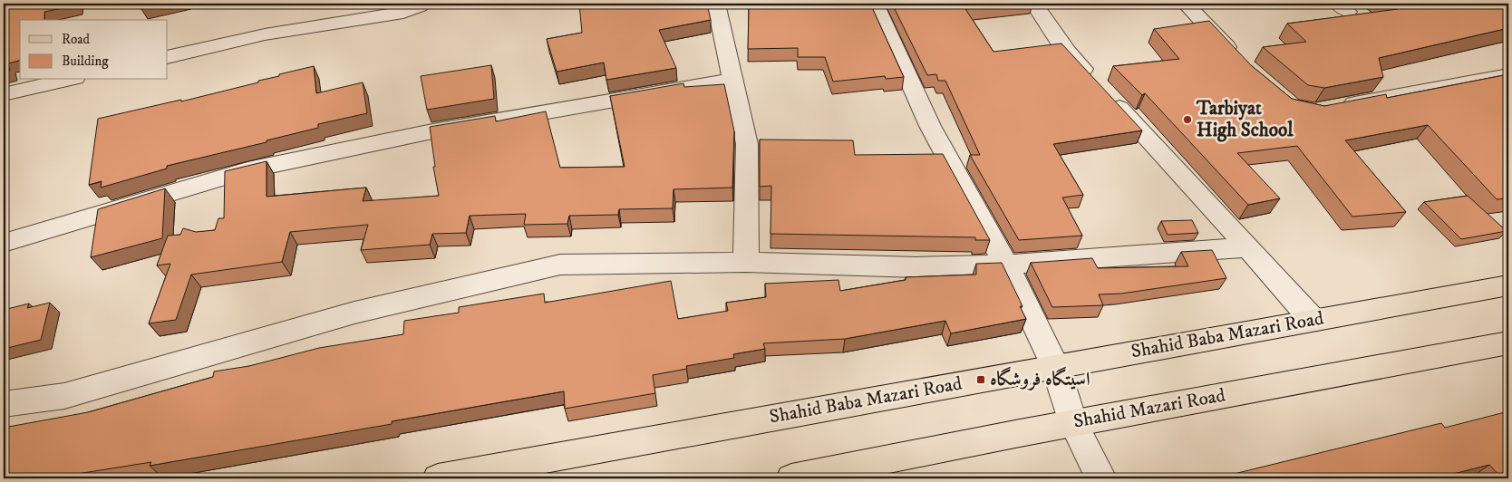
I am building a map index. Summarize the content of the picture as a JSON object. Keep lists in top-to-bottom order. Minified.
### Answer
{"streets":{"main road":["Shahid Baba Mazari Road","Shahid Mazari Road"]},"places":{"other":["Tarbiyat High School"],"transit":["اسیتگاه فروشگاه"]},"legend":["Road","Building"]}
